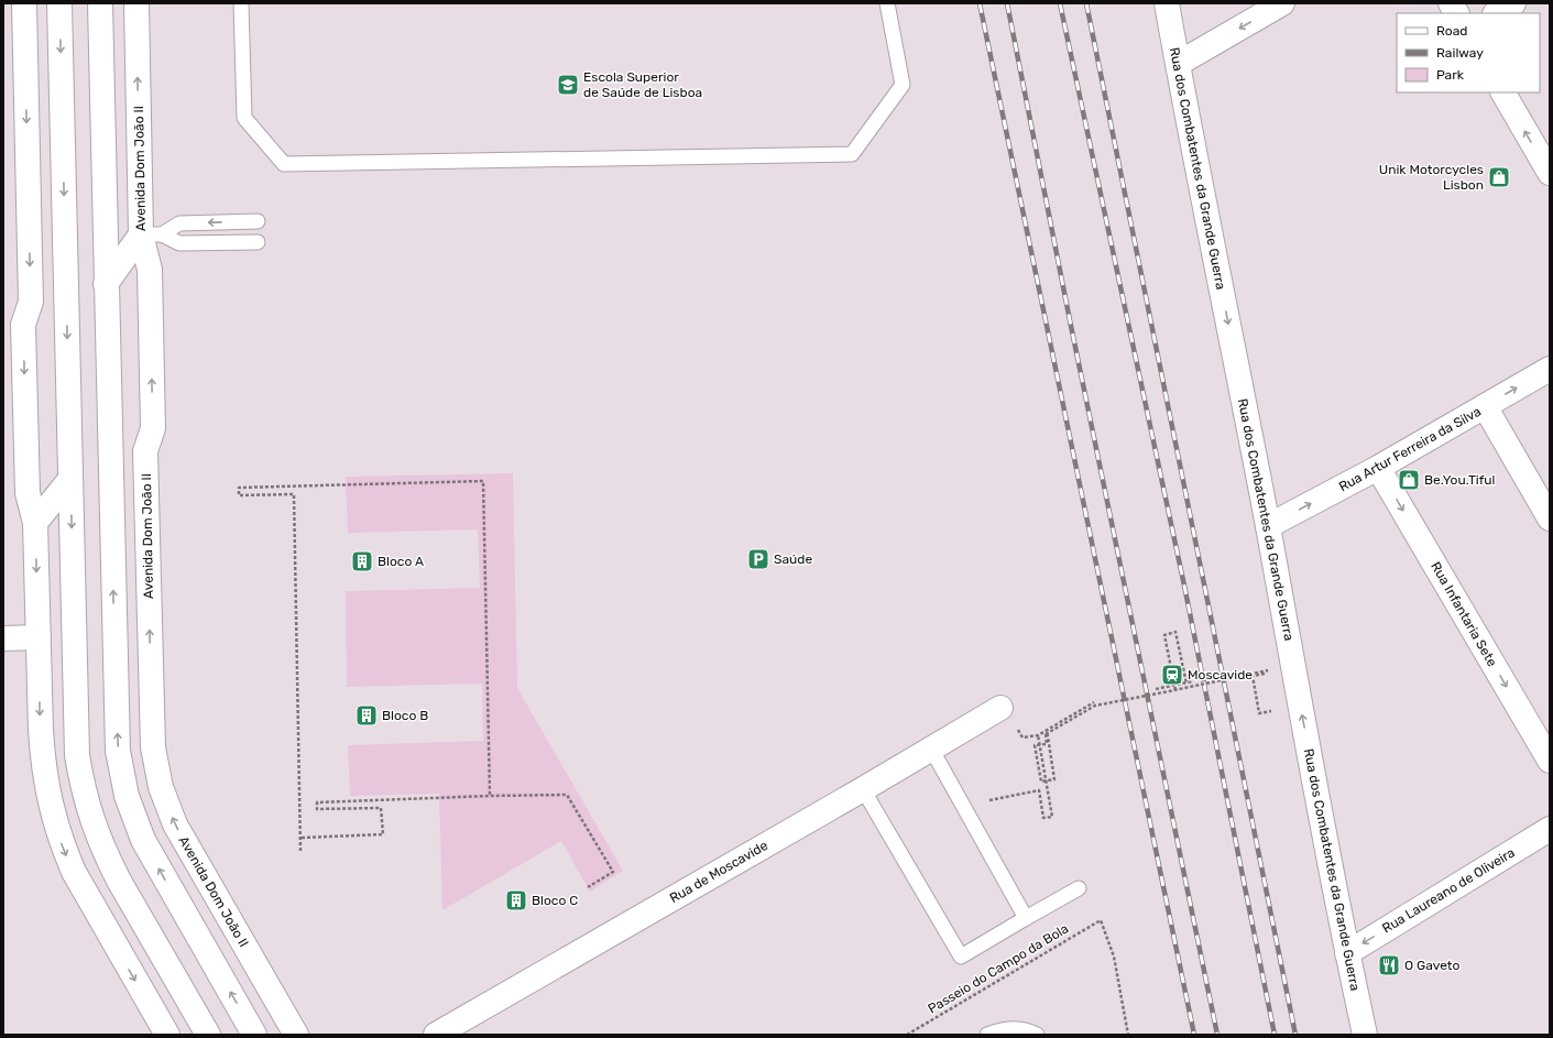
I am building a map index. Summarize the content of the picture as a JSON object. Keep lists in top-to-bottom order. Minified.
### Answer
{"streets":{"main road":["Avenida Dom João II","Rua dos Combatentes da Grande Guerra","Rua Artur Ferreira da Silva","Rua Infantaria Sete","Rua de Moscavide","Rua Laureano de Oliveira"],"path":["Passeio do Campo da Bola"]},"crossings":[["Rua dos Combatentes da Grande Guerra","Rua Artur Ferreira da Silva"],["Rua dos Combatentes da Grande Guerra","Rua Laureano de Oliveira"],["Rua Artur Ferreira da Silva","Rua Infantaria Sete"]],"one_way":["Rua Artur Ferreira da Silva","Rua Laureano de Oliveira"],"places":{"school or university":["Escola Superior de Saúde de Lisboa"],"shop":["Unik Motorcycles Lisbon","Be.You.Tiful"],"parking":["Saúde"],"building":["Bloco A","Bloco B","Bloco C"],"station":["Moscavide"],"restaurant":["O Gaveto"]},"legend":["Road","Railway","Park"]}
